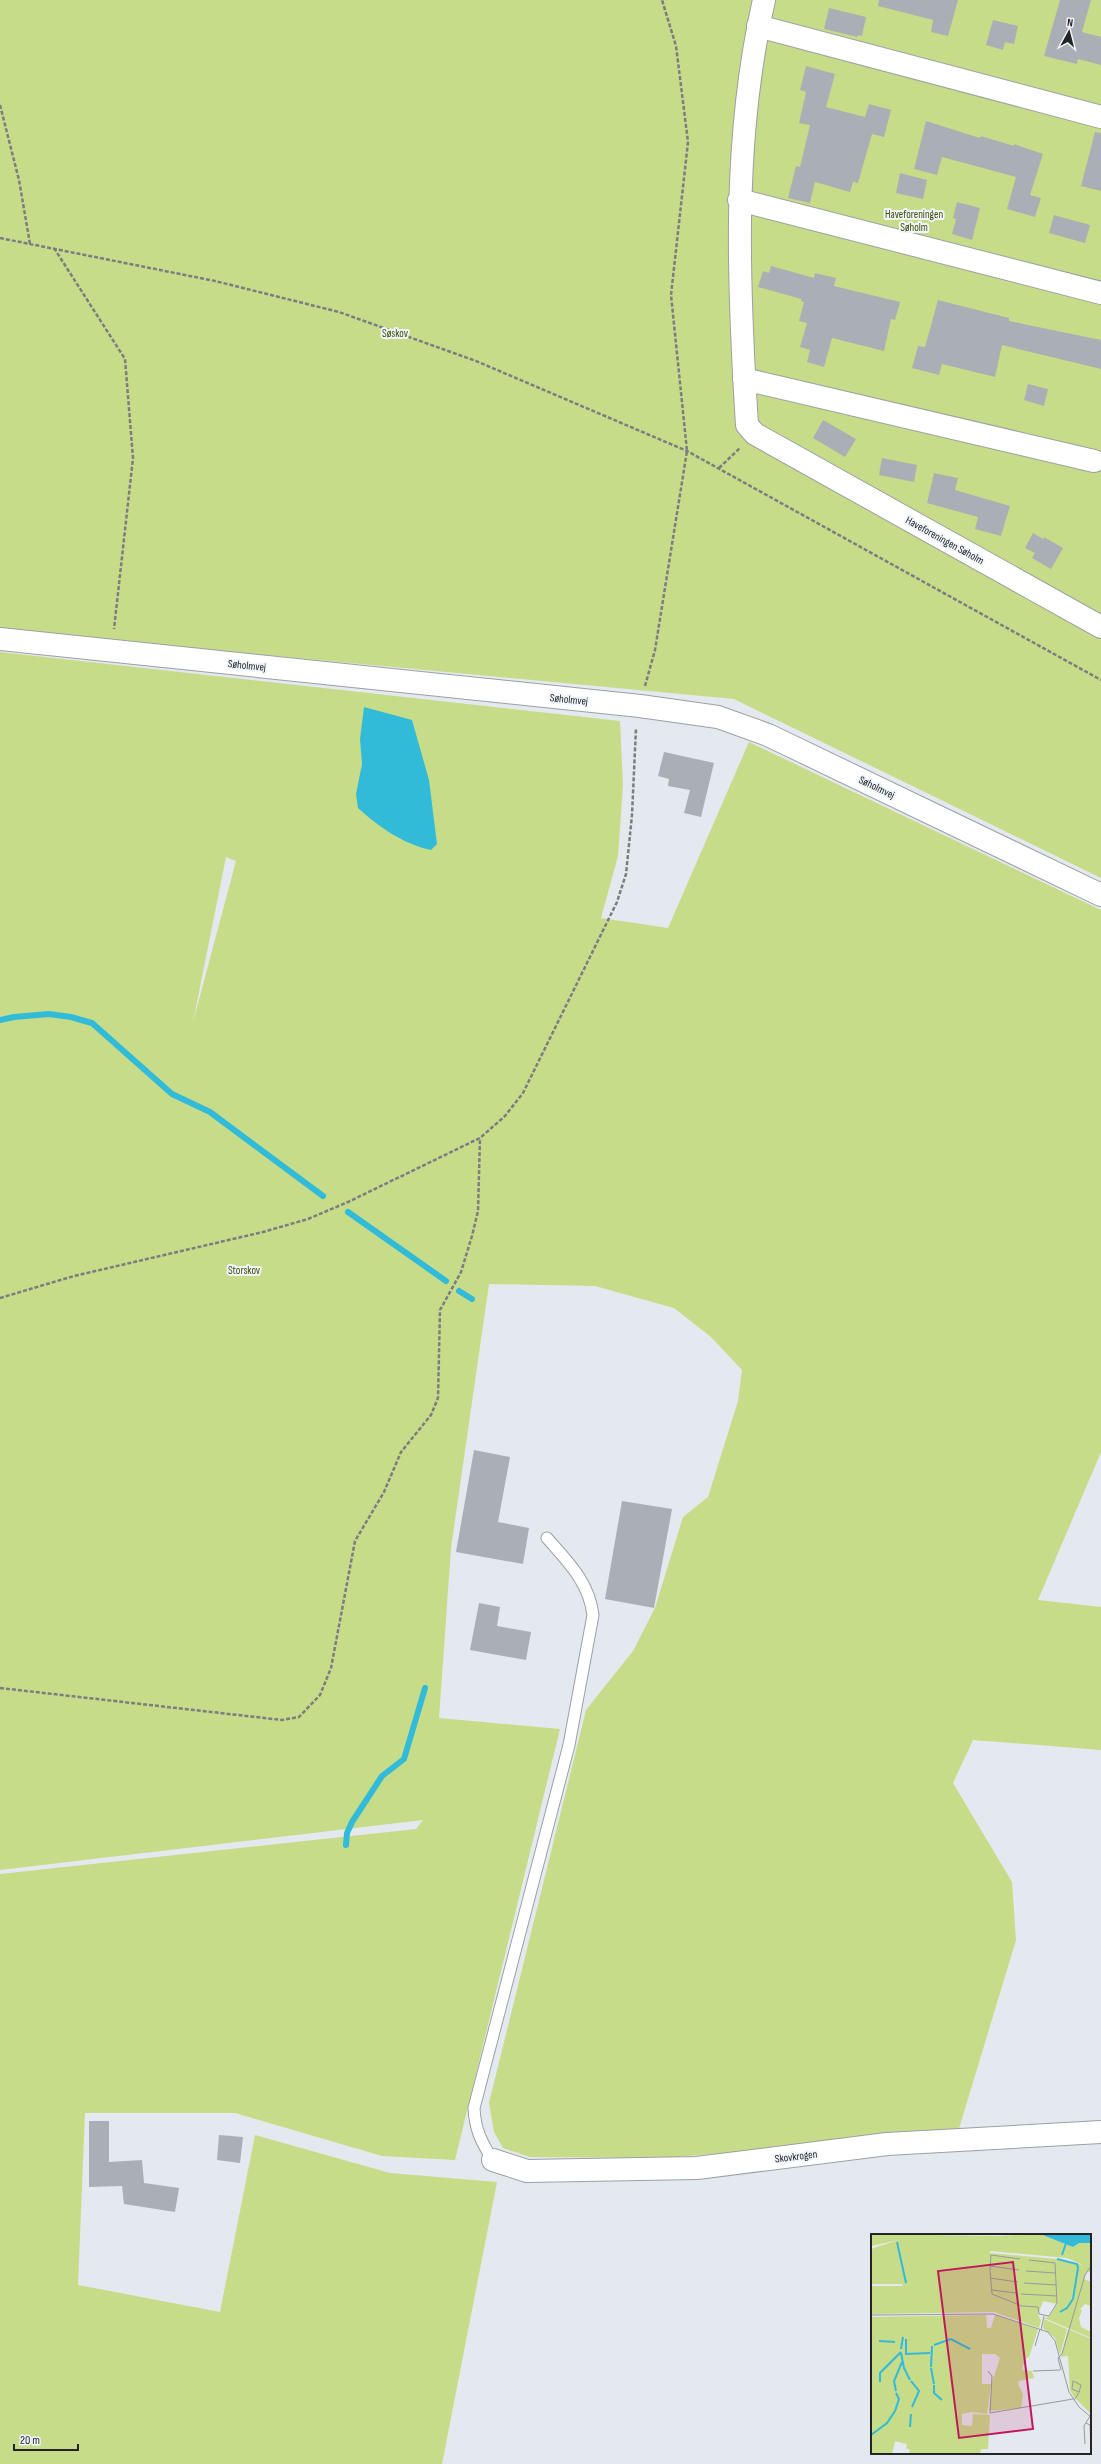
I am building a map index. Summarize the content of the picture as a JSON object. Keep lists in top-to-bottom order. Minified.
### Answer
{"streets":{"street":["Haveforeningen Søholm","Søholmvej","Skovkrogen"]},"parks":["Haveforeningen Søholm","Søskov","Storskov"],"scale_bar":"20 m","north":"top"}
